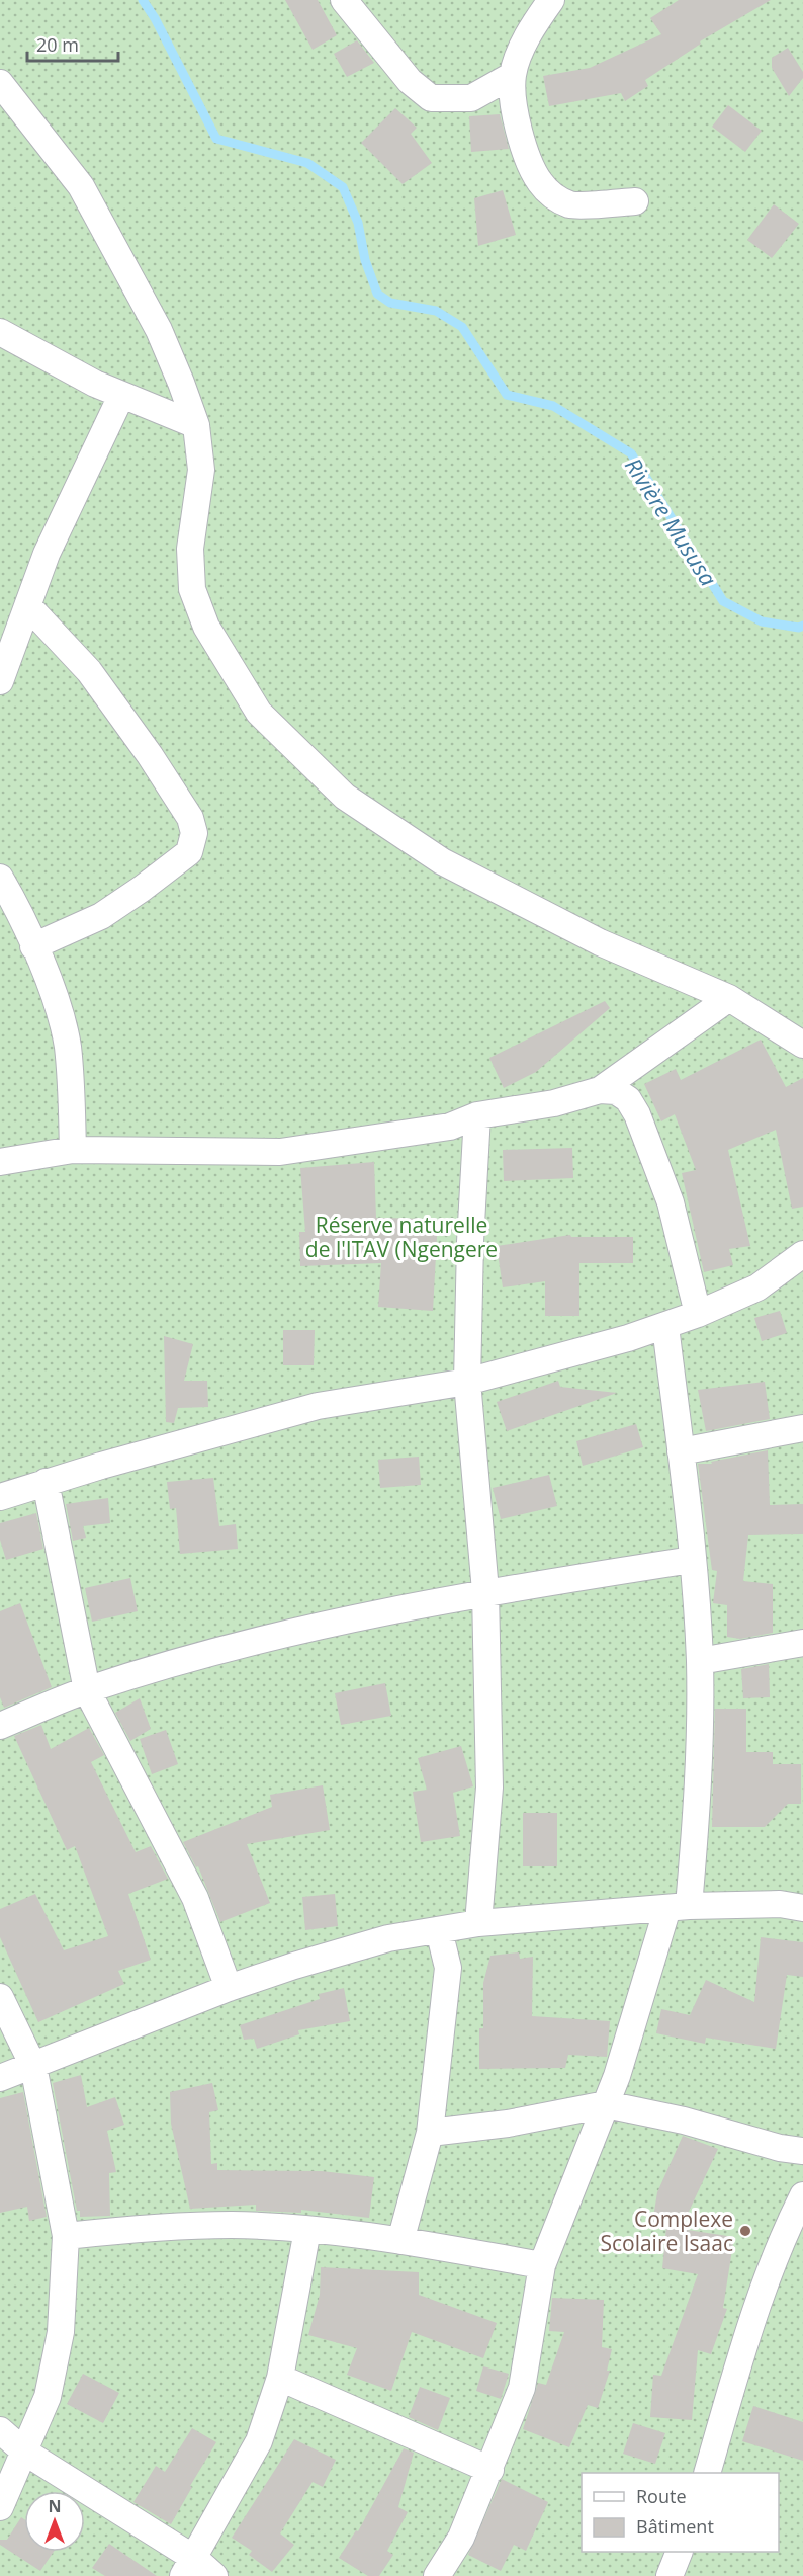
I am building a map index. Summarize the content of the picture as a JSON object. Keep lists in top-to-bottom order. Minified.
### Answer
{"water":["Rivière Mususa"],"parks":["Réserve naturelle de l'ITAV (Ngengere"],"places":["Complexe Scolaire Isaac"],"legend":["Route","Bâtiment"],"scale_bar":"20 m","north":"top"}
